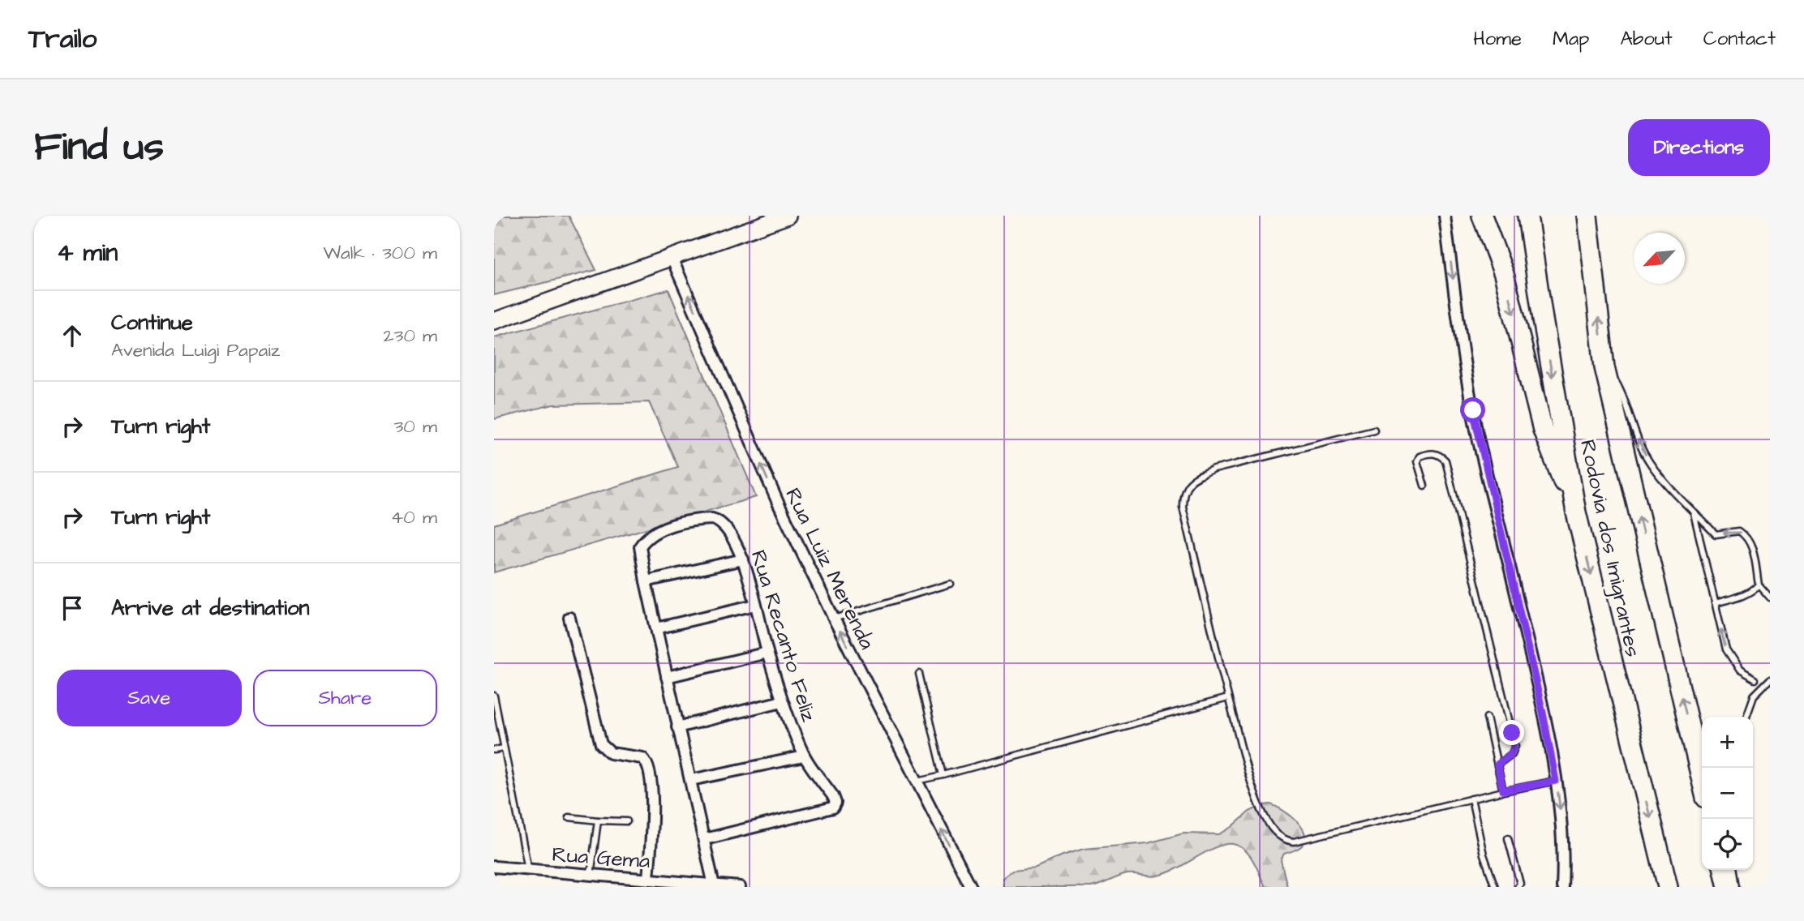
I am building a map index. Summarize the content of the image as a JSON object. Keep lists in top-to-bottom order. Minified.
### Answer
{"streets":{"highway":["Rodovia dos Imigrantes"],"street":["Rua Luiz Merenda","Rua Recanto Feliz","Rua Gema"]},"crossings":[["Rua Recanto Feliz","Rua Gema"]],"one_way":["Rua Luiz Merenda"],"north":"bottom left","page":{"header":"Trailo","nav":["Home","Map","About","Contact"],"buttons":["Directions",["Save","Share"]],"title":"Find us","heading":["4 min","Walk · 300 m"],"list":[["Continue","Avenida Luigi Papaiz","230 m"],["Turn right","30 m"],["Turn right","40 m"],"Arrive at destination"],"map_buttons":["+","−"]}}
